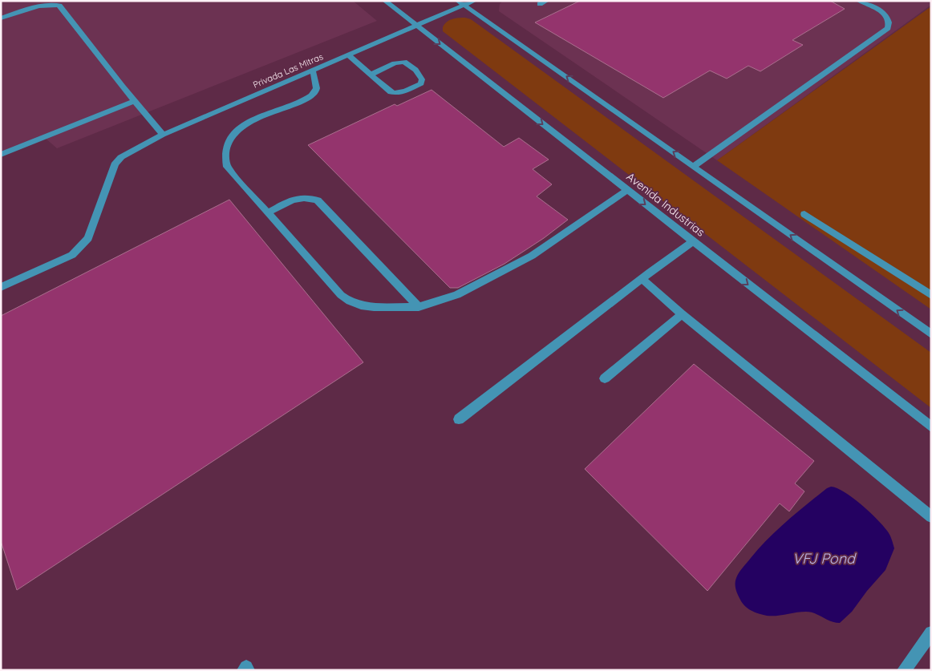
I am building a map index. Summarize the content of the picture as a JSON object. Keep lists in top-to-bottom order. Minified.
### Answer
{"streets":{"street":["Privada Las Mitras","Avenida Industrias"]},"crossings":[["Privada Las Mitras","Avenida Industrias"]],"water":["VFJ Pond"]}
